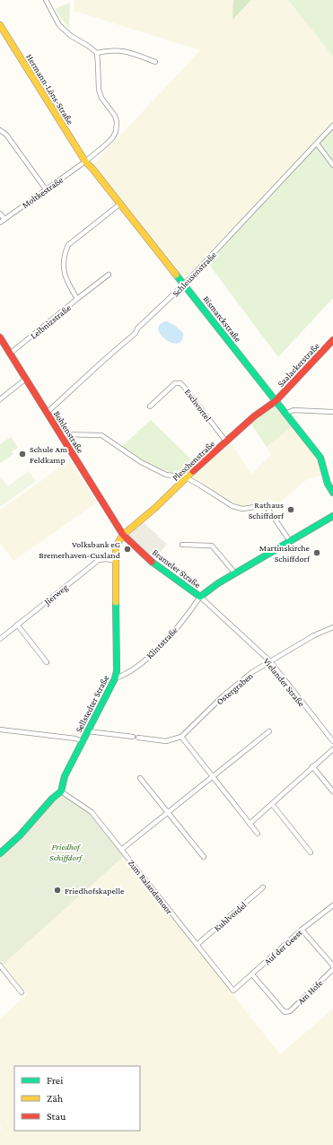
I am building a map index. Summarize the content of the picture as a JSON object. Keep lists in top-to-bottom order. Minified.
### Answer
{"streets":{"street":["Hermann-Löns-Straße","Moltkestraße","Schleusenstraße","Bismarckstraße","Leibnizstraße","Saalackerstraße","Eschvortel","Bohlenstraße","Pleschenstraße","Brameler Straße","Jierweg","Klintstraße","Vielander Straße","Ostergraben","Sellstedter Straße","Zum Ralandsmoor","Kuhlvordel","Auf der Geest","Am Hofe"]},"crossings":[["Hermann-Löns-Straße","Moltkestraße"],["Hermann-Löns-Straße","Bismarckstraße"],["Moltkestraße","Bismarckstraße"],["Schleusenstraße","Bismarckstraße"],["Schleusenstraße","Bohlenstraße"],["Bismarckstraße","Leibnizstraße"],["Bismarckstraße","Saalackerstraße"],["Bismarckstraße","Pleschenstraße"],["Leibnizstraße","Bohlenstraße"],["Saalackerstraße","Pleschenstraße"],["Eschvortel","Pleschenstraße"],["Bohlenstraße","Pleschenstraße"],["Bohlenstraße","Brameler Straße"],["Bohlenstraße","Sellstedter Straße"],["Pleschenstraße","Brameler Straße"],["Pleschenstraße","Sellstedter Straße"],["Brameler Straße","Klintstraße"],["Brameler Straße","Vielander Straße"],["Brameler Straße","Sellstedter Straße"],["Jierweg","Sellstedter Straße"],["Klintstraße","Vielander Straße"],["Klintstraße","Sellstedter Straße"],["Vielander Straße","Ostergraben"],["Sellstedter Straße","Zum Ralandsmoor"],["Zum Ralandsmoor","Kuhlvordel"],["Zum Ralandsmoor","Auf der Geest"],["Auf der Geest","Am Hofe"]],"parks":["Friedhof Schiffdorf"],"places":["Schule Am Feldkamp","Rathaus Schiffdorf","Volksbank eG Bremerhaven-Cuxland","Martinskirche Schiffdorf","Friedhofskapelle"],"legend":["Frei","Zäh","Stau"]}
